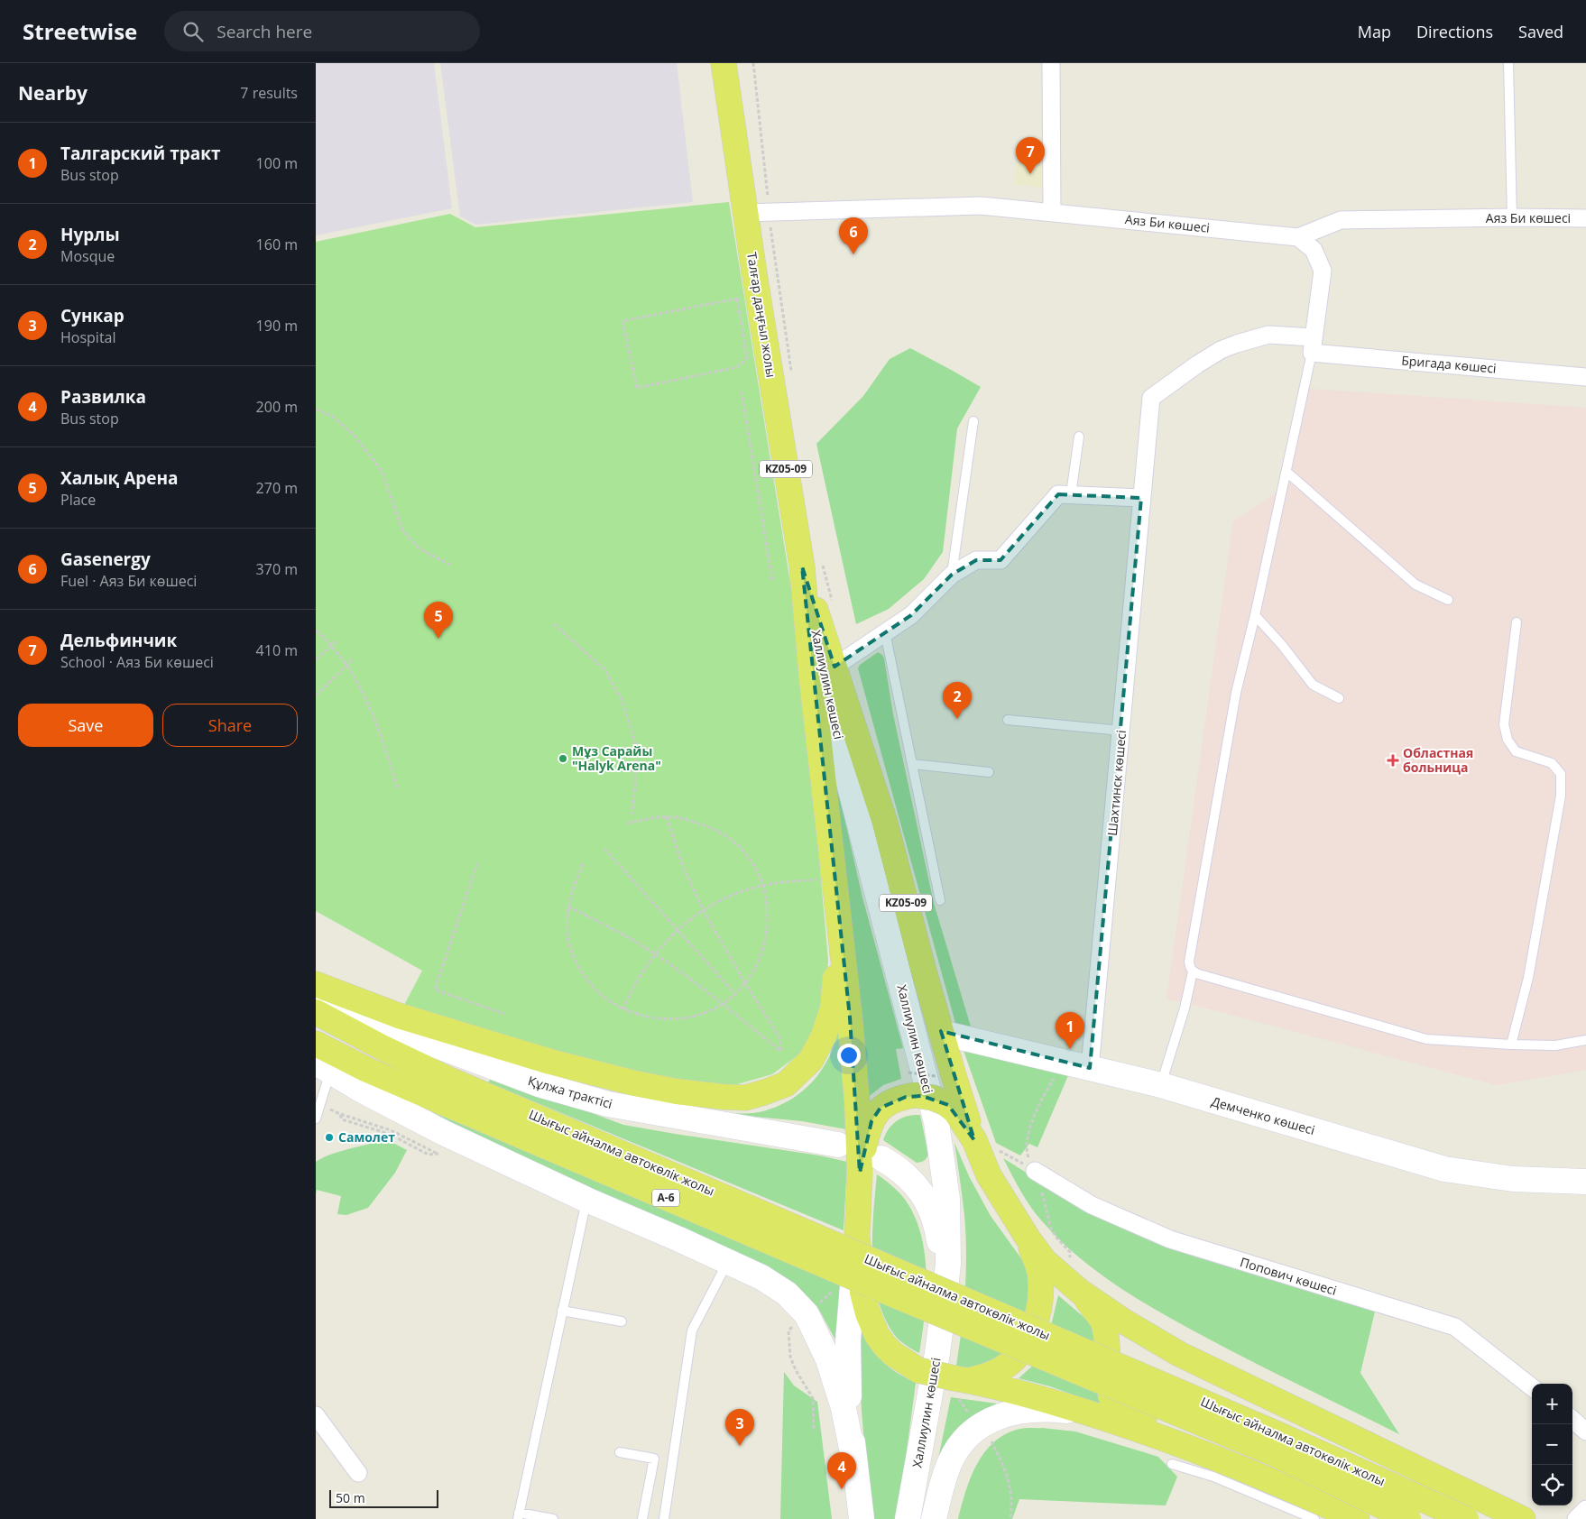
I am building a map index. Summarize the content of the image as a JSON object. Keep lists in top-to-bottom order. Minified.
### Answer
{"streets":{"main road":["Талғар даңғыл жолы","KZ05-09","Халлиулин көшесі","Құлжа трактісі","Демченко көшесі","Шығыс айналма автокөлік жолы","A-6"],"street":["Аяз Би көшесі","Бригада көшесі","Шахтинск көшесі","Попович көшесі"]},"crossings":[["Аяз Би көшесі","Талғар даңғыл жолы"],["Талғар даңғыл жолы","Халлиулин көшесі"],["Бригада көшесі","Шахтинск көшесі"],["Халлиулин көшесі","Демченко көшесі"],["Шахтинск көшесі","Демченко көшесі"],["Шығыс айналма автокөлік жолы","A-6"]],"places":{"other":["Мұз Сарайы \"Halyk Arena\"","Самолет"],"health":["Областная больница"]},"scale_bar":"50 m","page":{"header":"Streetwise","search":"Search here","nav":["Map","Directions","Saved"],"heading":["Nearby","7 results"],"list":[{"mark":"1","name":"Талгарский тракт","note":"Bus stop","value":"100 m"},{"mark":"2","name":"Нурлы","note":"Mosque","value":"160 m"},{"mark":"3","name":"Сункар","note":"Hospital","value":"190 m"},{"mark":"4","name":"Развилка","note":"Bus stop","value":"200 m"},{"mark":"5","name":"Халық Арена","note":"Place","value":"270 m"},{"mark":"6","name":"Gasenergy","note":"Fuel · Аяз Би көшесі","value":"370 m"},{"mark":"7","name":"Дельфинчик","note":"School · Аяз Би көшесі","value":"410 m"}],"pins":["7","6","5","2","1","3","4"],"buttons":["Save","Share"],"map_buttons":["+","−"],"scale":"50 m"}}
